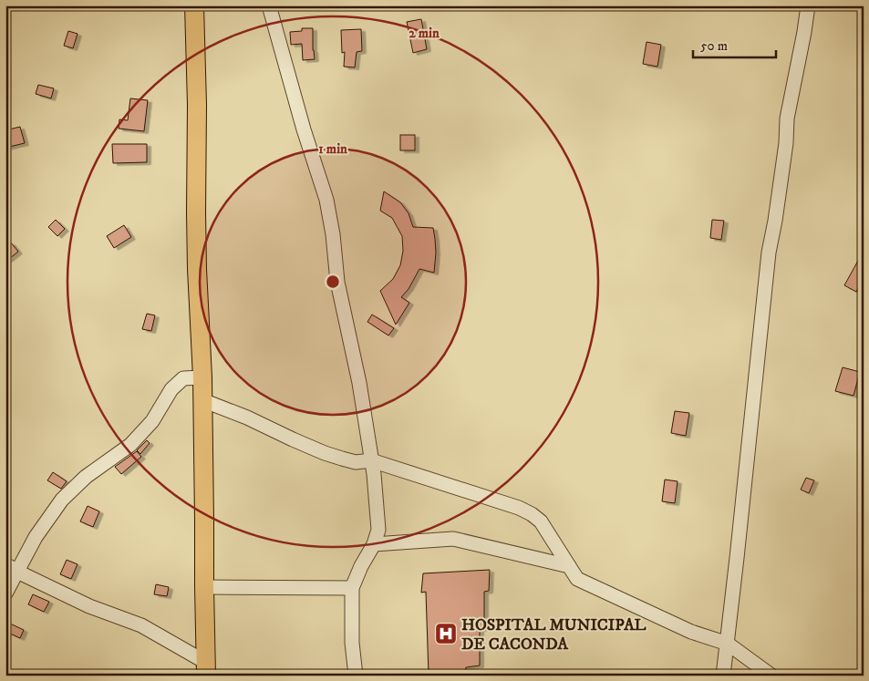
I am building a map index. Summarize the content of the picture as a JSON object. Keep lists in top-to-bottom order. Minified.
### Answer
{"places":{"hospital":["HOSPITAL MUNICIPAL DE CACONDA"]},"scale_bar":"50 m","rings":["2 min","1 min"]}
